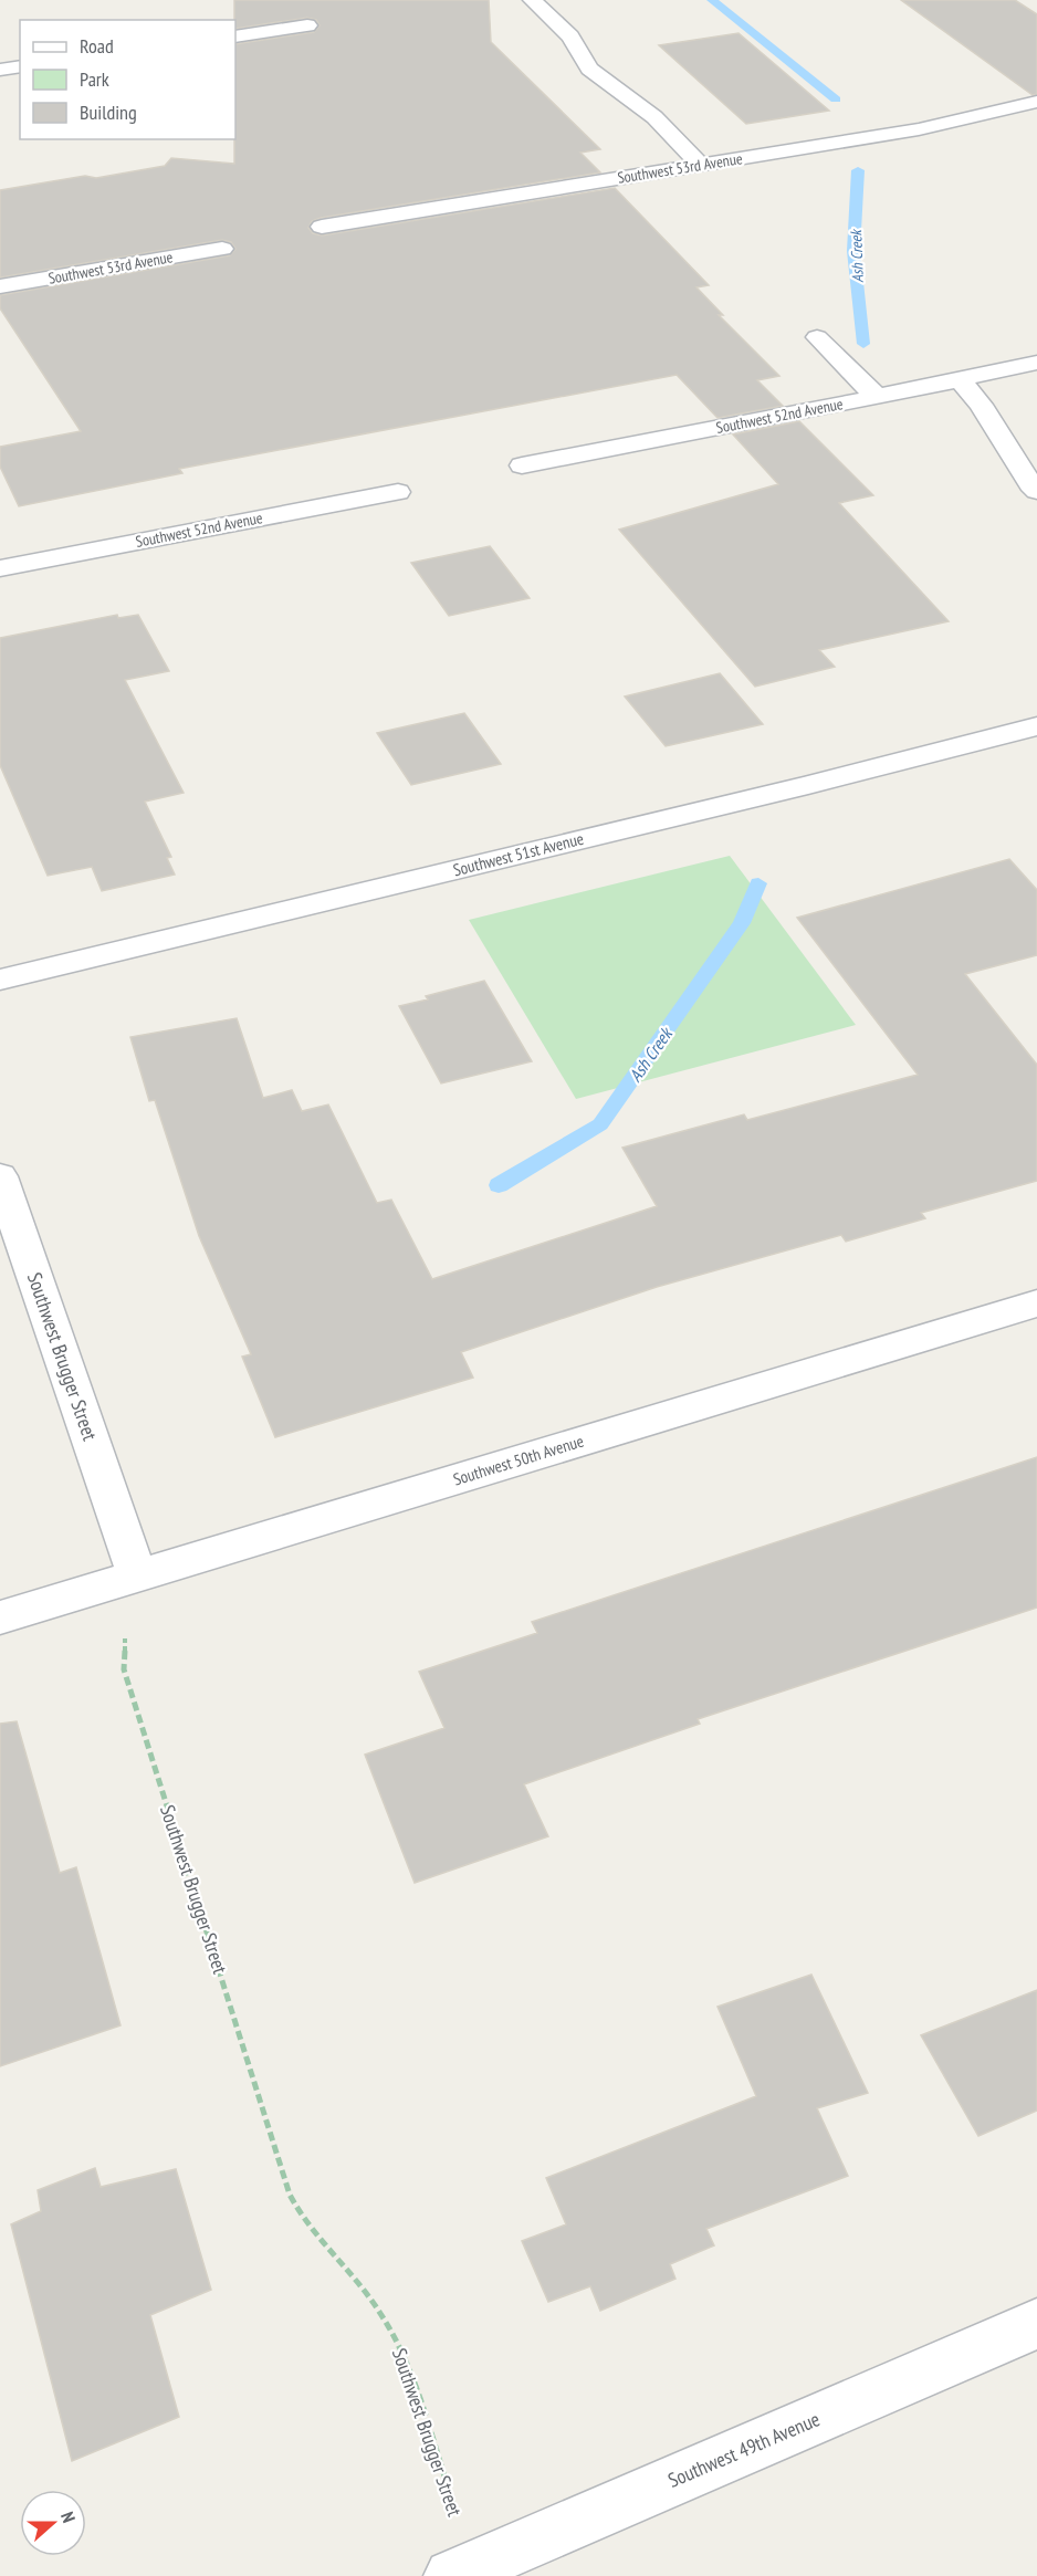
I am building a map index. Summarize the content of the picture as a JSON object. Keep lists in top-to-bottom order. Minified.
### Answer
{"streets":{"street":["Southwest 53rd Avenue","Southwest 52nd Avenue","Southwest 51st Avenue","Southwest Brugger Street","Southwest 50th Avenue","Southwest 49th Avenue"]},"crossings":[["Southwest Brugger Street","Southwest 50th Avenue"],["Southwest Brugger Street","Southwest 49th Avenue"]],"water":["Ash Creek"],"legend":["Road","Park","Building"],"north":"right"}
